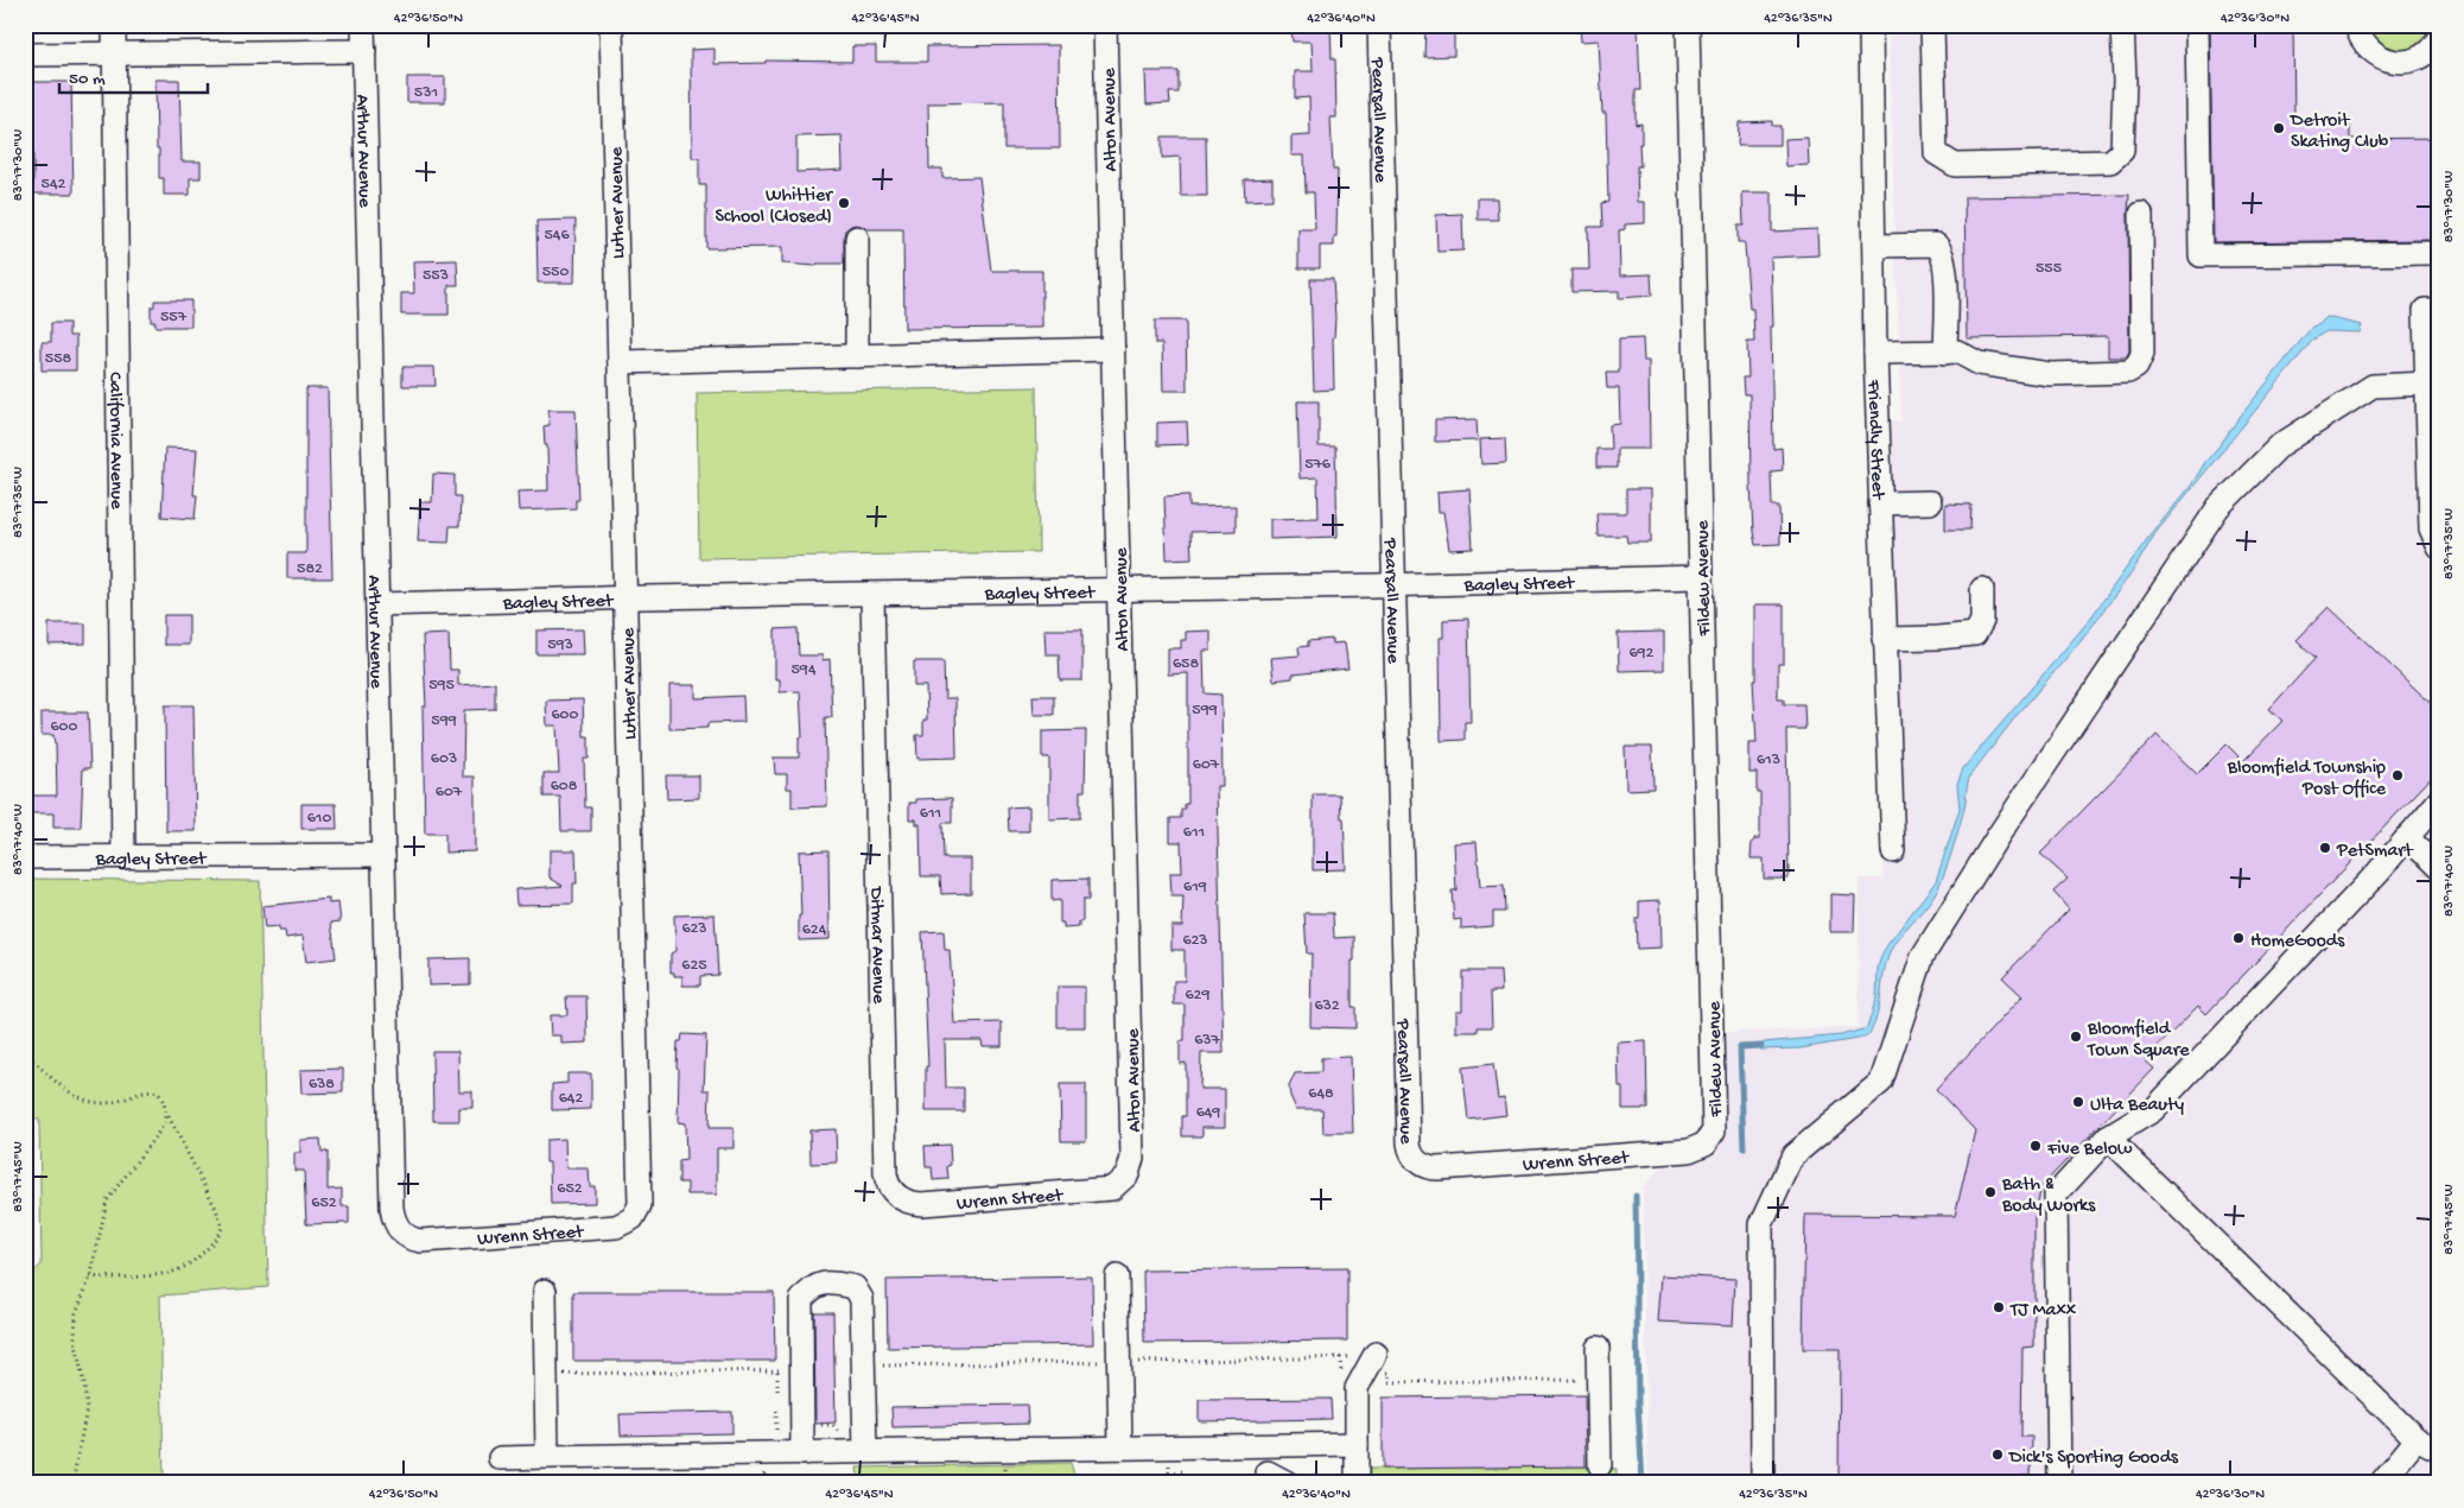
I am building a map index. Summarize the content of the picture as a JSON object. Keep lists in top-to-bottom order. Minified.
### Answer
{"streets":{"street":["Alton Avenue","Pearsall Avenue","Arthur Avenue","Luther Avenue","Friendly Street","California Avenue","Fildew Avenue","Bagley Street","Ditmar Avenue","Wrenn Street"]},"crossings":[["Alton Avenue","Bagley Street"],["Alton Avenue","Wrenn Street"],["Pearsall Avenue","Bagley Street"],["Pearsall Avenue","Wrenn Street"],["Arthur Avenue","Bagley Street"],["Arthur Avenue","Wrenn Street"],["Luther Avenue","Bagley Street"],["Luther Avenue","Wrenn Street"],["California Avenue","Bagley Street"],["Fildew Avenue","Bagley Street"],["Fildew Avenue","Wrenn Street"],["Bagley Street","Ditmar Avenue"],["Ditmar Avenue","Wrenn Street"]],"places":["Detroit Skating Club","Whittier School (Closed)","Bloomfield Township Post Office","PetSmart","HomeGoods","Bloomfield Town Square","Ulta Beauty","Five Below","Bath & Body Works","TJ Maxx","Dick's Sporting Goods"],"house_numbers":["531","542","546","555","550","553","557","558","576","582","593","692","658","594","595","599","600","599","600","603","613","607","608","607","611","610","611","619","623","624","623","625","629","632","637","638","648","642","649","652","652"],"scale_bar":"50 m","coordinates":["42°36'50\"N","42°36'45\"N","42°36'40\"N","42°36'35\"N","42°36'30\"N","83°17'30\"W","83°17'35\"W","83°17'40\"W","83°17'45\"W"]}
